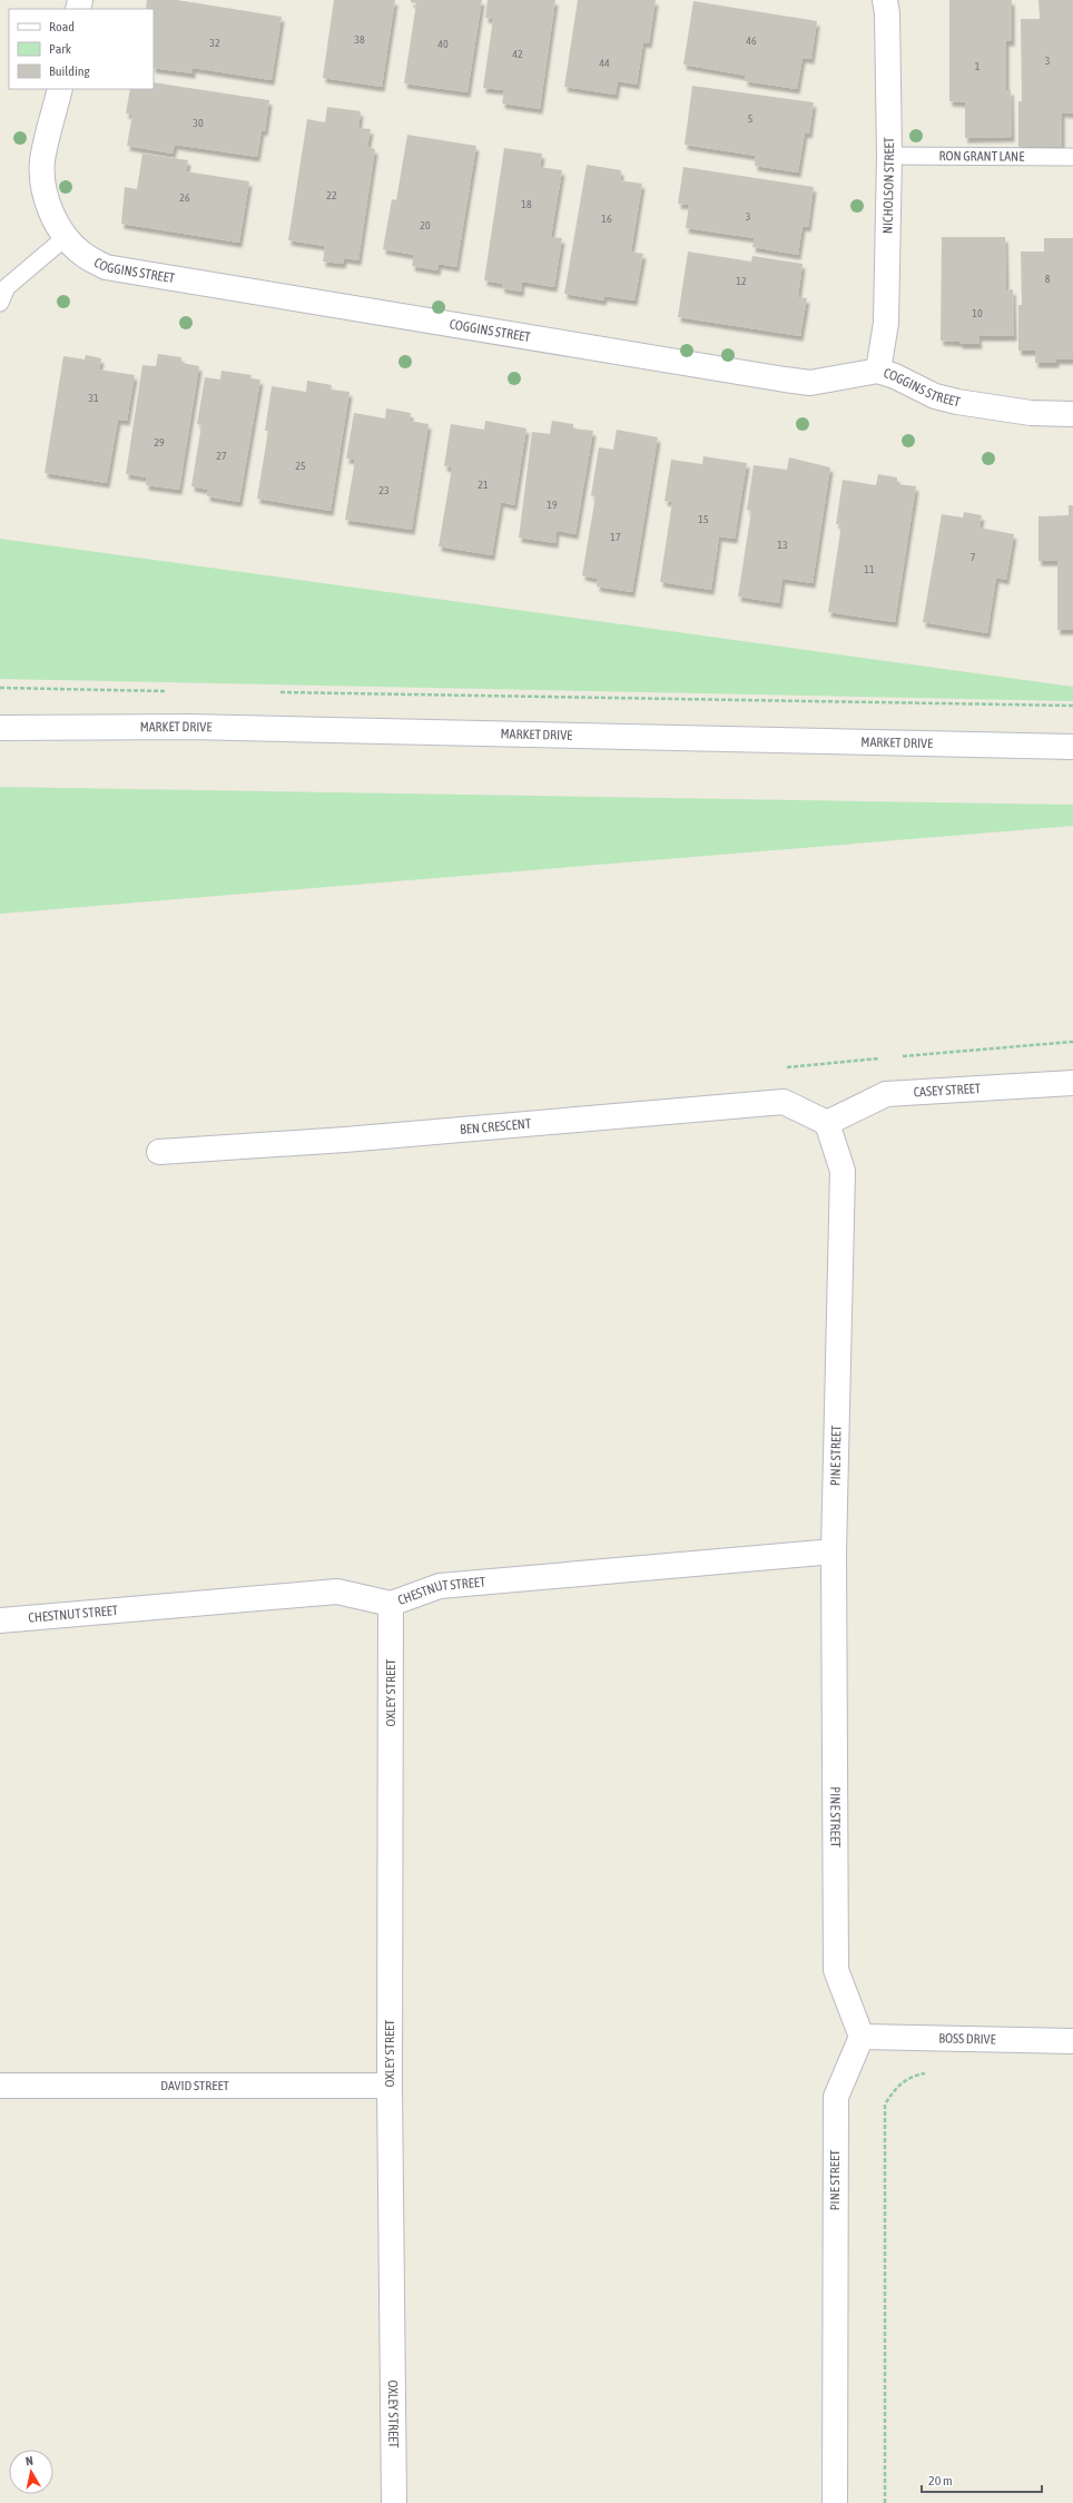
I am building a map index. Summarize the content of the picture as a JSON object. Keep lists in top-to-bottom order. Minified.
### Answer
{"streets":{"street":["NICHOLSON STREET","COGGINS STREET","MARKET DRIVE","CASEY STREET","BEN CRESCENT","PINE STREET","CHESTNUT STREET","OXLEY STREET","BOSS DRIVE","DAVID STREET"],"lane":["RON GRANT LANE"]},"crossings":[["RON GRANT LANE","NICHOLSON STREET"],["NICHOLSON STREET","COGGINS STREET"],["CASEY STREET","BEN CRESCENT"],["CASEY STREET","PINE STREET"],["BEN CRESCENT","PINE STREET"],["PINE STREET","CHESTNUT STREET"],["PINE STREET","BOSS DRIVE"],["CHESTNUT STREET","OXLEY STREET"],["OXLEY STREET","DAVID STREET"]],"house_numbers":["38","46","32","40","42","3","44","1","5","30","22","26","18","3","16","20","8","12","10","31","29","27","25","21","23","19","15","17","13","7","11"],"legend":["Road","Park","Building"],"scale_bar":"20 m","north":"top"}
